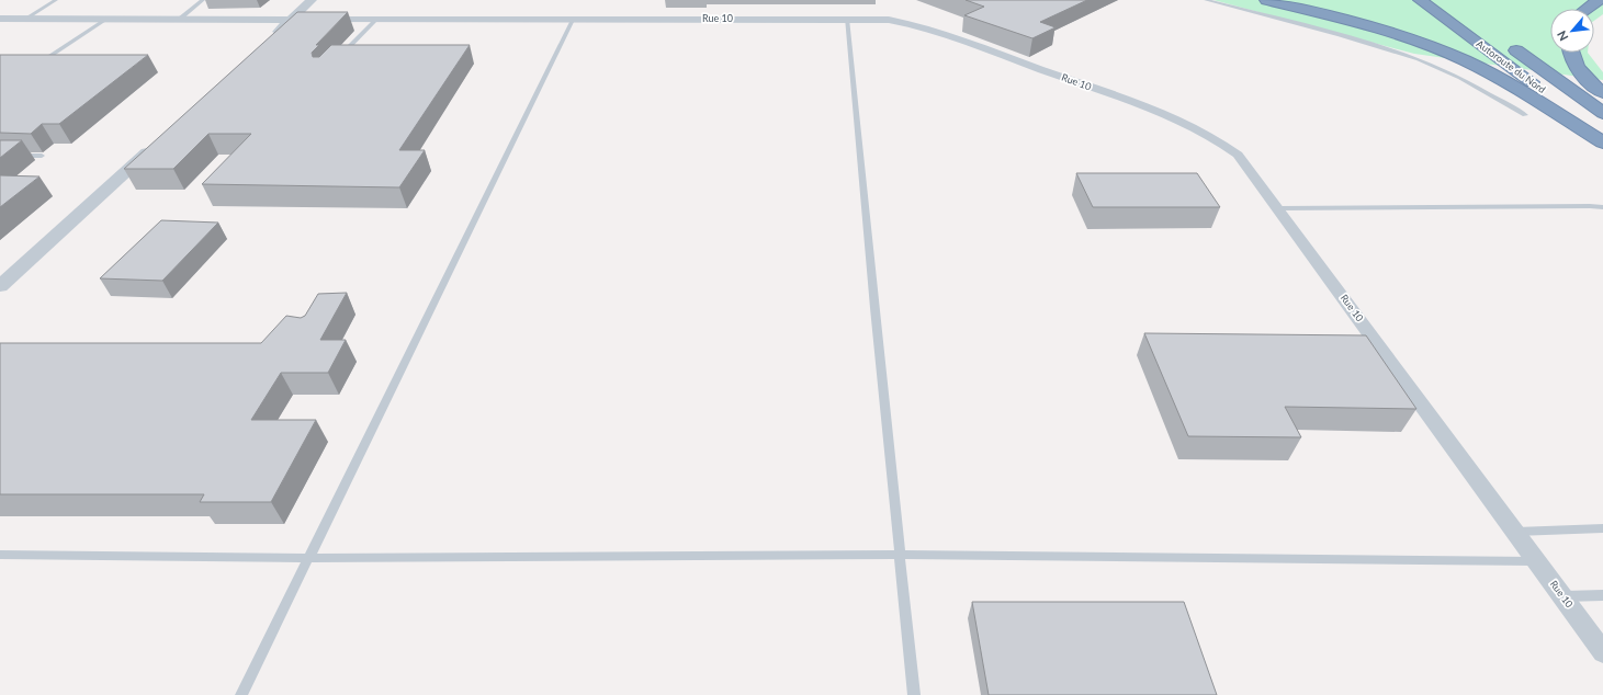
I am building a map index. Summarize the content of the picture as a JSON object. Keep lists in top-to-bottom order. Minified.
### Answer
{"streets":{"highway":["Autoroute du Nord"],"street":["Rue 10"]},"north":"bottom left"}
